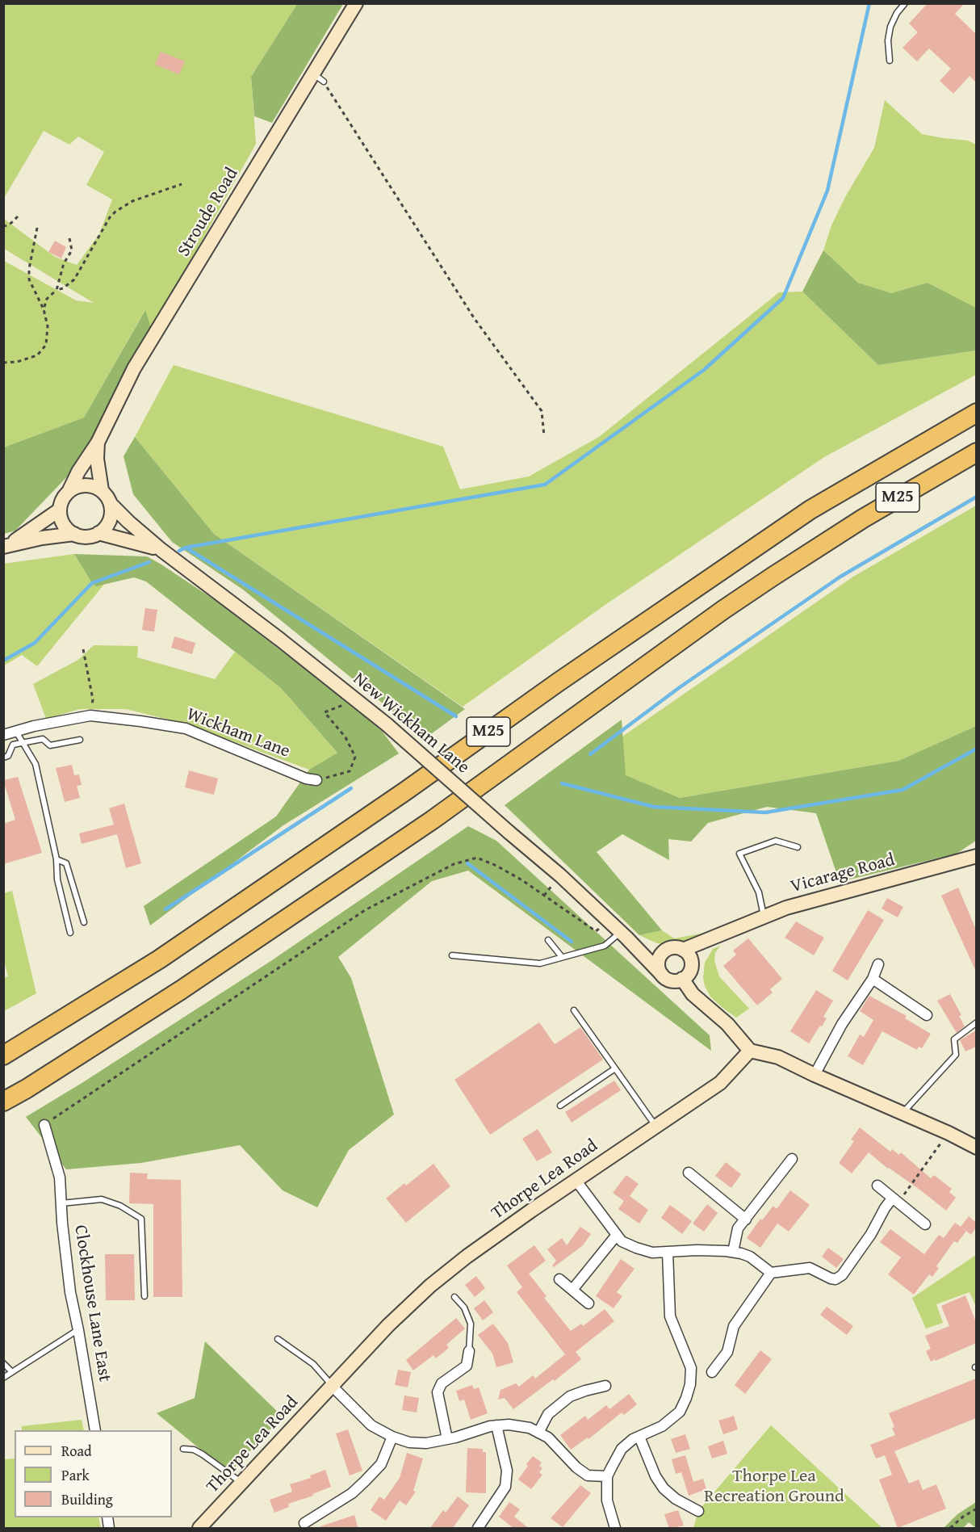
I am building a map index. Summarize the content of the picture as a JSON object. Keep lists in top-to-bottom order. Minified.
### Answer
{"streets":{"highway":["M25"],"street":["Stroude Road","New Wickham Lane","Wickham Lane","Vicarage Road","Thorpe Lea Road","Clockhouse Lane East"]},"crossings":[["Stroude Road","New Wickham Lane"],["New Wickham Lane","Vicarage Road"]],"parks":["Thorpe Lea Recreation Ground"],"legend":["Road","Park","Building"]}
